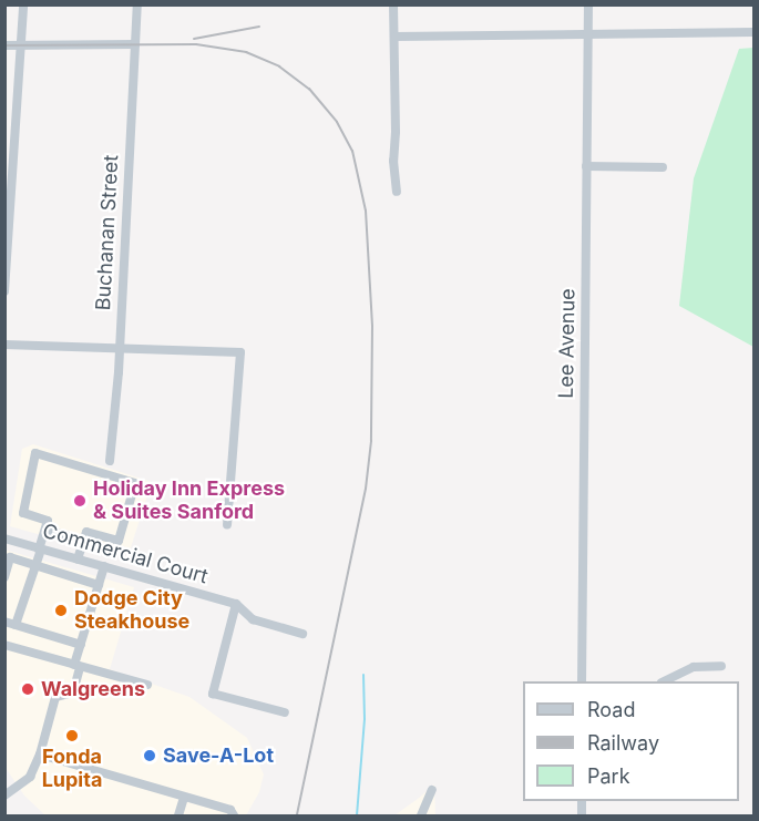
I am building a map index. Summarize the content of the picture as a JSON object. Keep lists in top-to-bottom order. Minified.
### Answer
{"streets":{"street":["Buchanan Street","Lee Avenue","Commercial Court"]},"places":["Holiday Inn Express & Suites Sanford","Dodge City Steakhouse","Walgreens","Fonda Lupita","Save-A-Lot"],"legend":["Road","Railway","Park"]}
